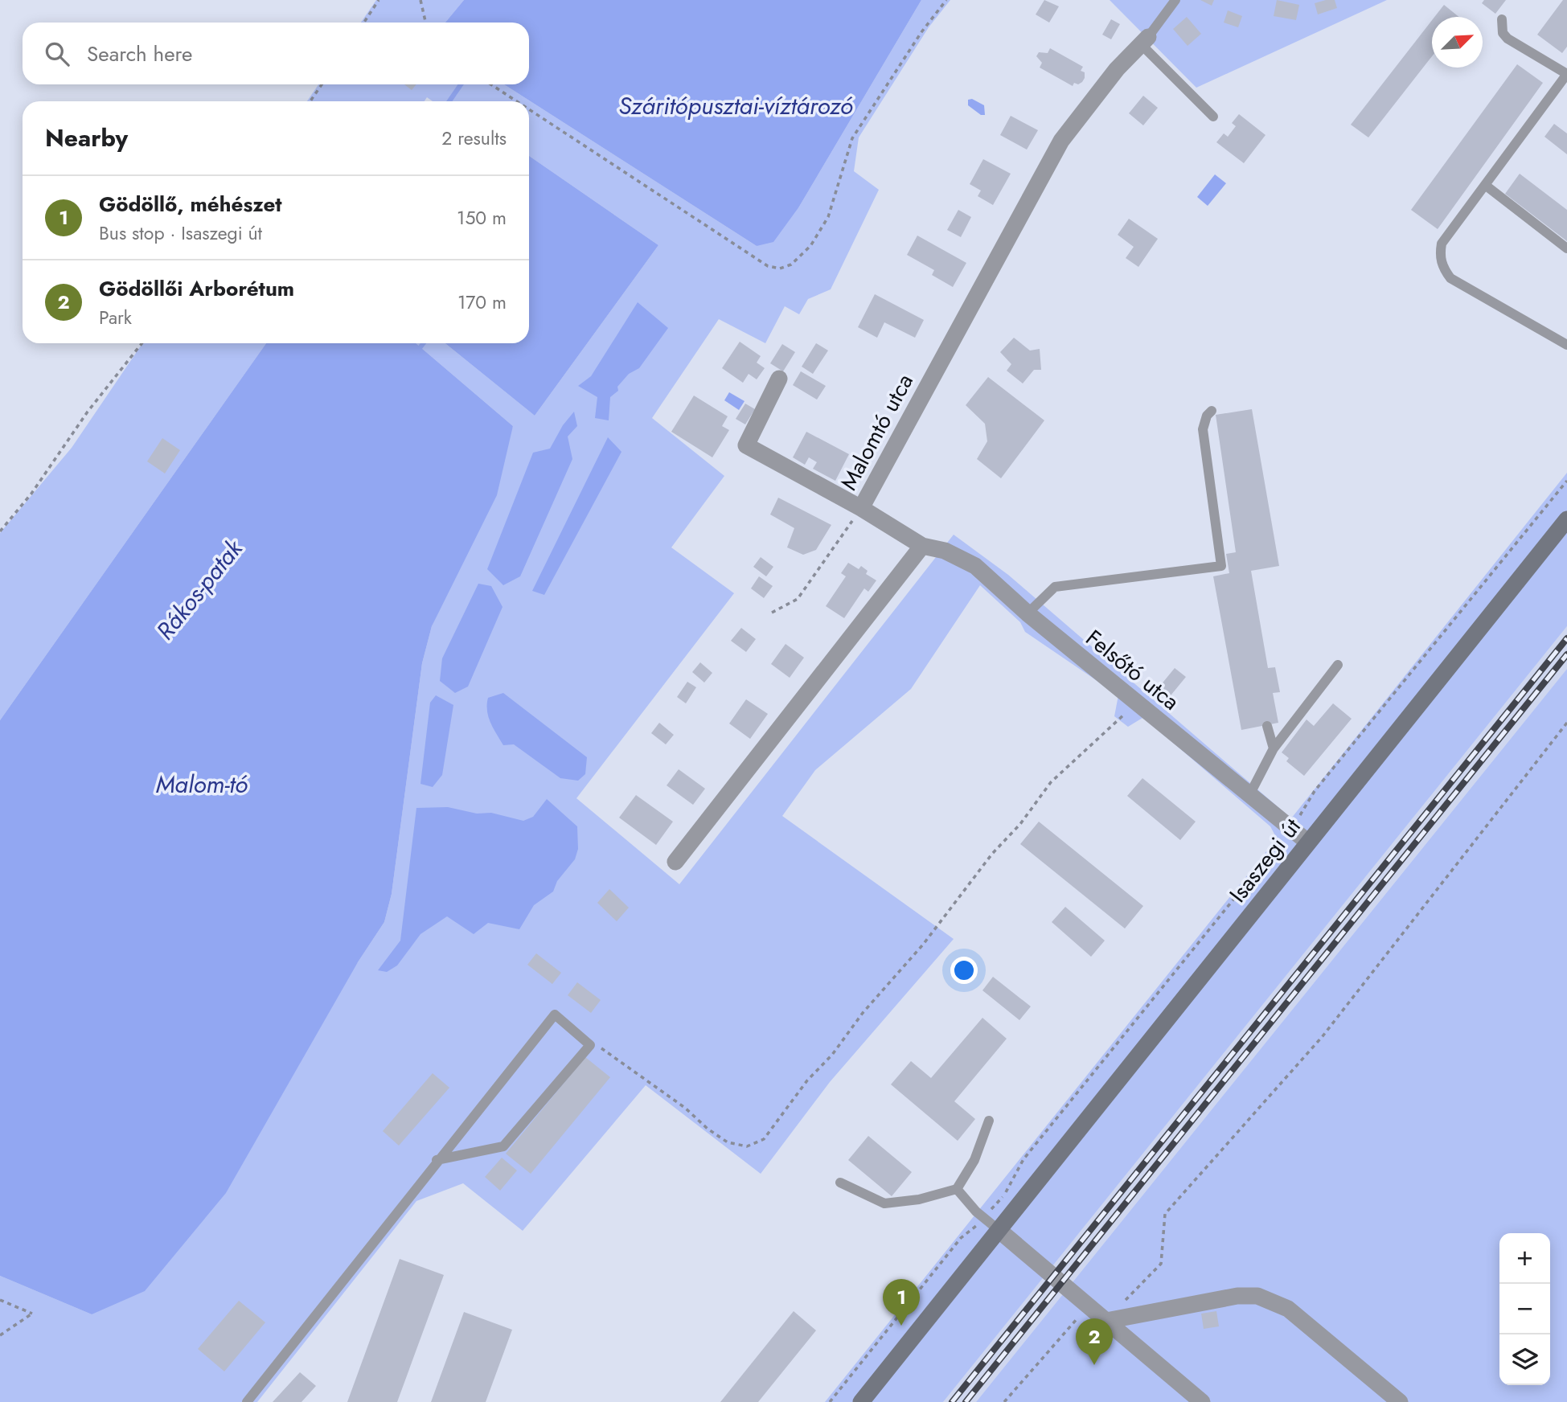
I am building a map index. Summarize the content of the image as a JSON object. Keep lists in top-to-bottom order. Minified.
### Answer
{"streets":{"main road":["Isaszegi út"],"street":["Malomtó utca","Felsőtó utca"]},"crossings":[["Malomtó utca","Felsőtó utca"],["Felsőtó utca","Isaszegi út"]],"water":["Száritópusztai-víztározó","Rákos-patak","Malom-tó"],"north":"top right","page":{"search":"Search here","heading":["Nearby","2 results"],"list":[{"mark":"1","name":"Gödöllő, méhészet","note":"Bus stop · Isaszegi út","value":"150 m"},{"mark":"2","name":"Gödöllői Arborétum","note":"Park","value":"170 m"}],"map_buttons":["+","−"],"pins":["1","2"]}}
